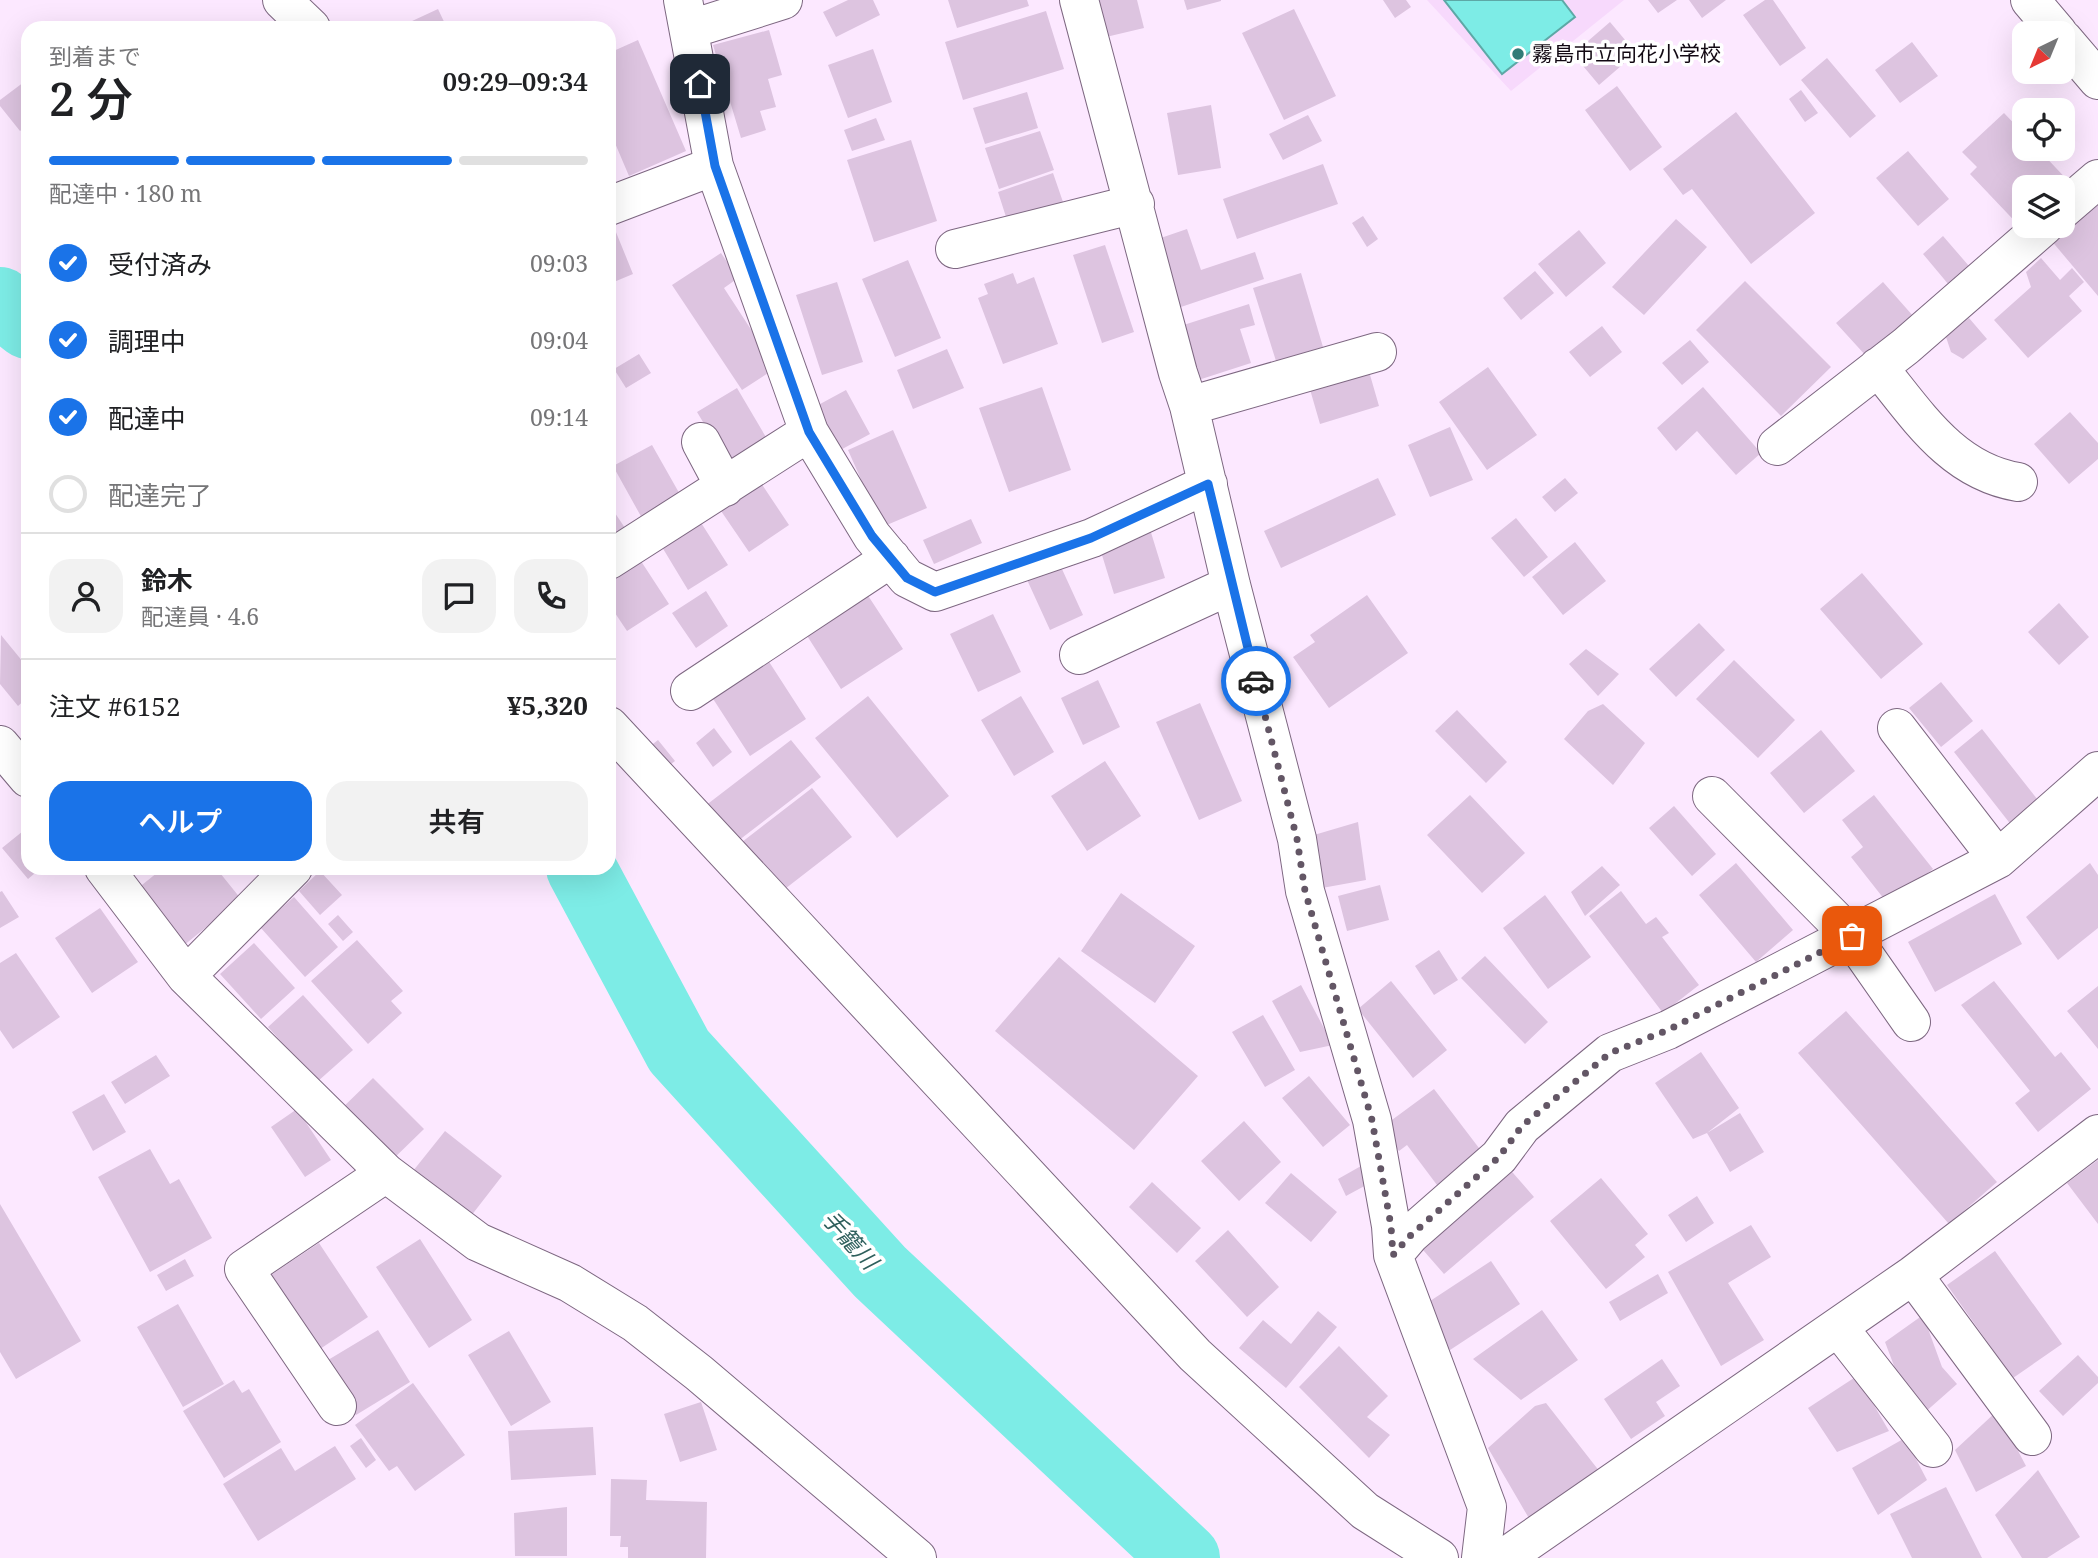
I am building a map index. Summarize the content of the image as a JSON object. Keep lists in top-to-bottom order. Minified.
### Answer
{"water":["手籠川"],"places":["霧島市立向花小学校"],"north":"bottom left","page":{"heading":["2 分","到着まで","09:29–09:34"],"panel":["鈴木","配達員 · 4.6","注文 #6152","¥5,320"],"bar":"配達中 · 180 m","list":[["受付済み","09:03"],["調理中","09:04"],["配達中","09:14"],"配達完了"],"buttons":["ヘルプ","共有"]}}
